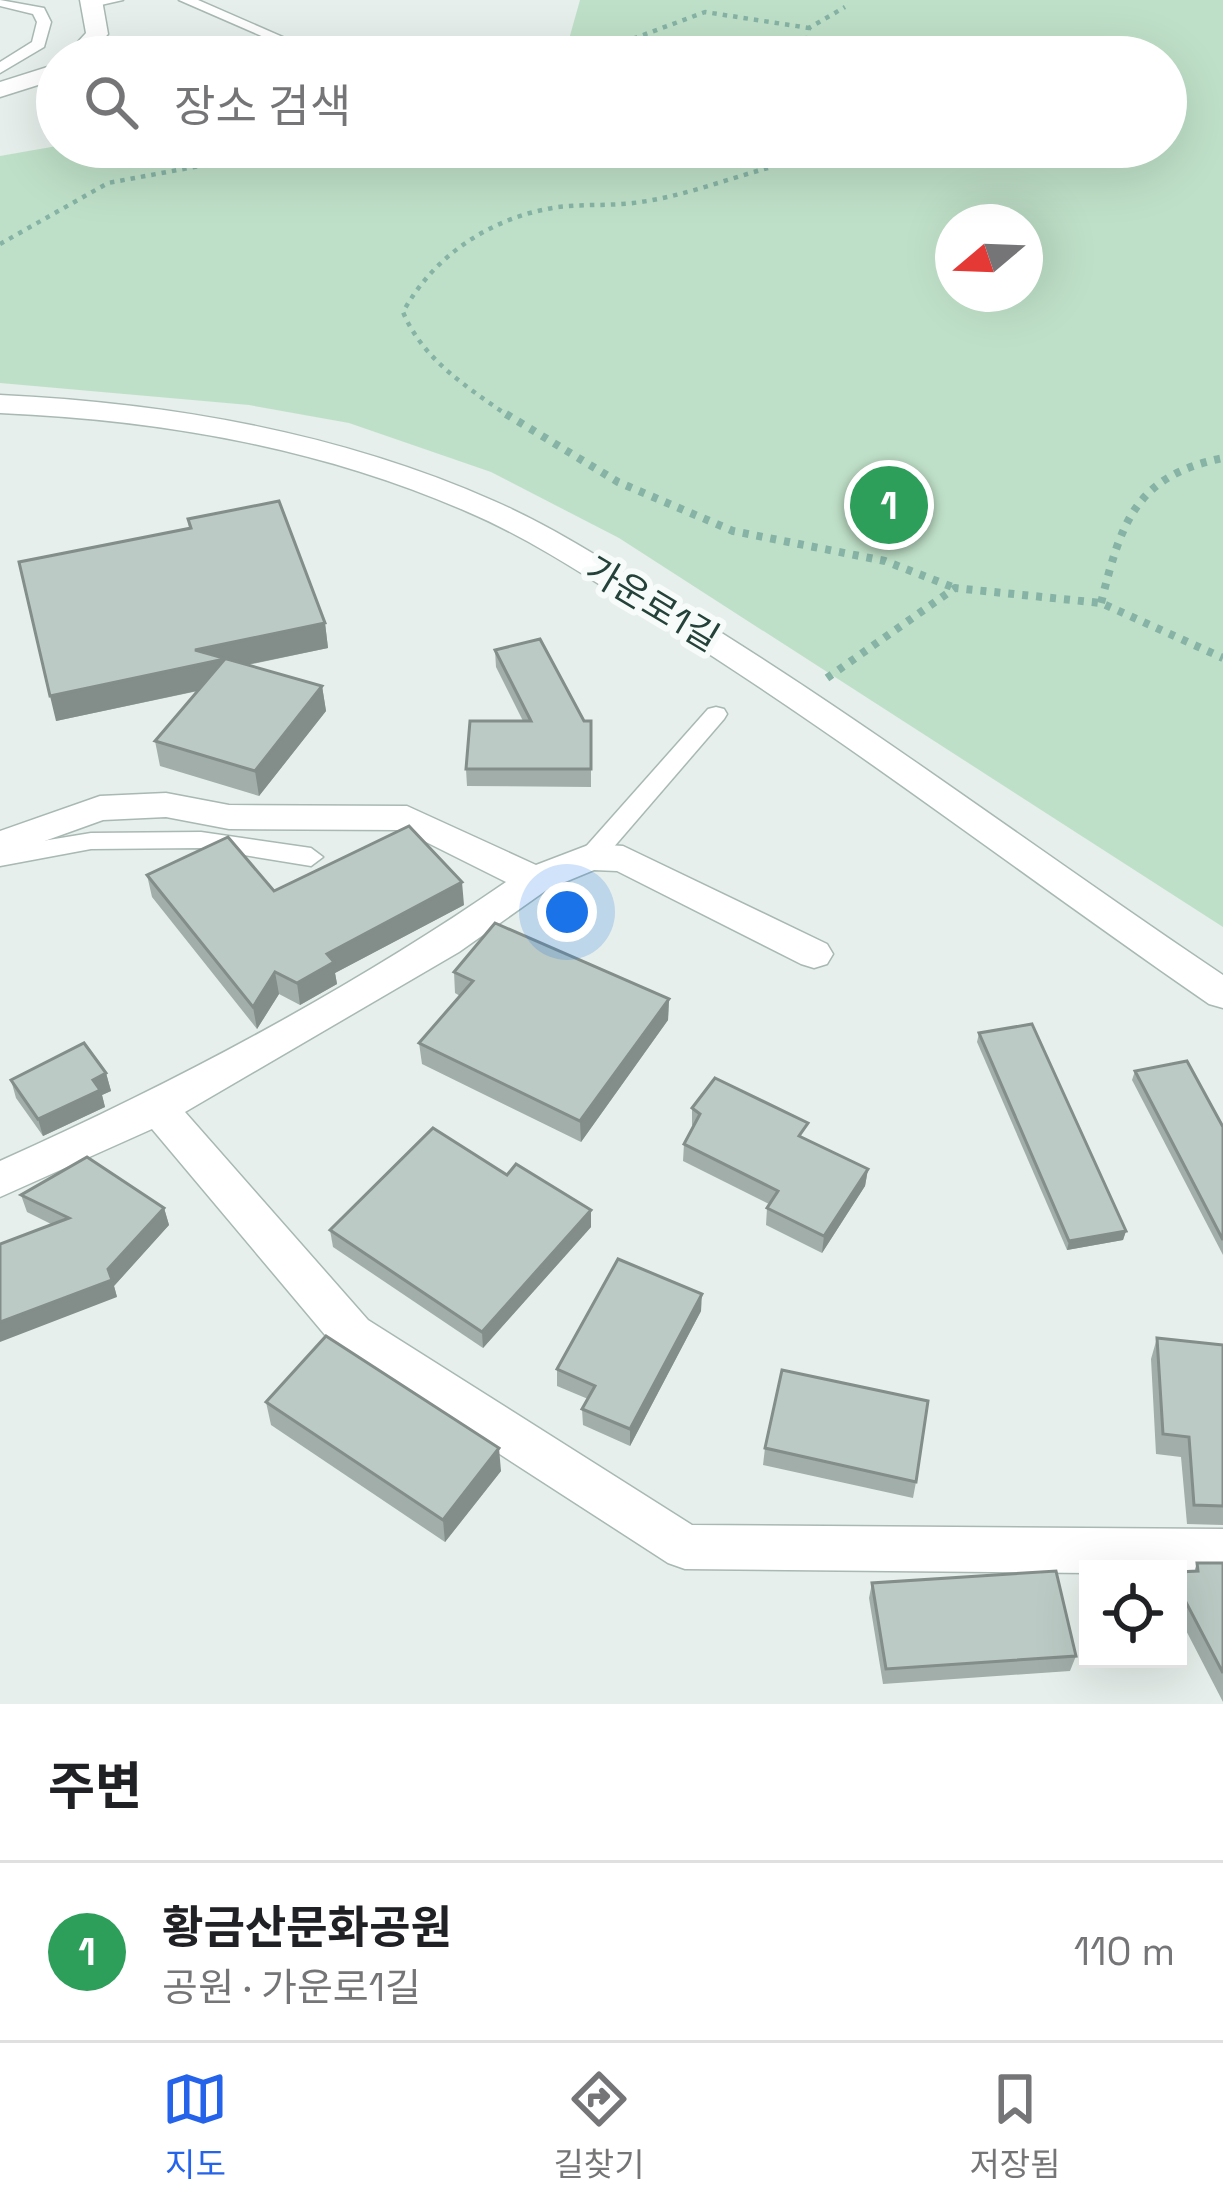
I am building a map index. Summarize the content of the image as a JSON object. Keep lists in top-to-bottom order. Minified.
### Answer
{"streets":{"street":["가운로1길"]},"north":"left","page":{"search":"장소 검색","pins":"1","heading":"주변","list":[{"mark":"1","name":"황금산문화공원","note":"공원 · 가운로1길","value":"110 m"}],"nav":["지도","길찾기","저장됨"]}}
